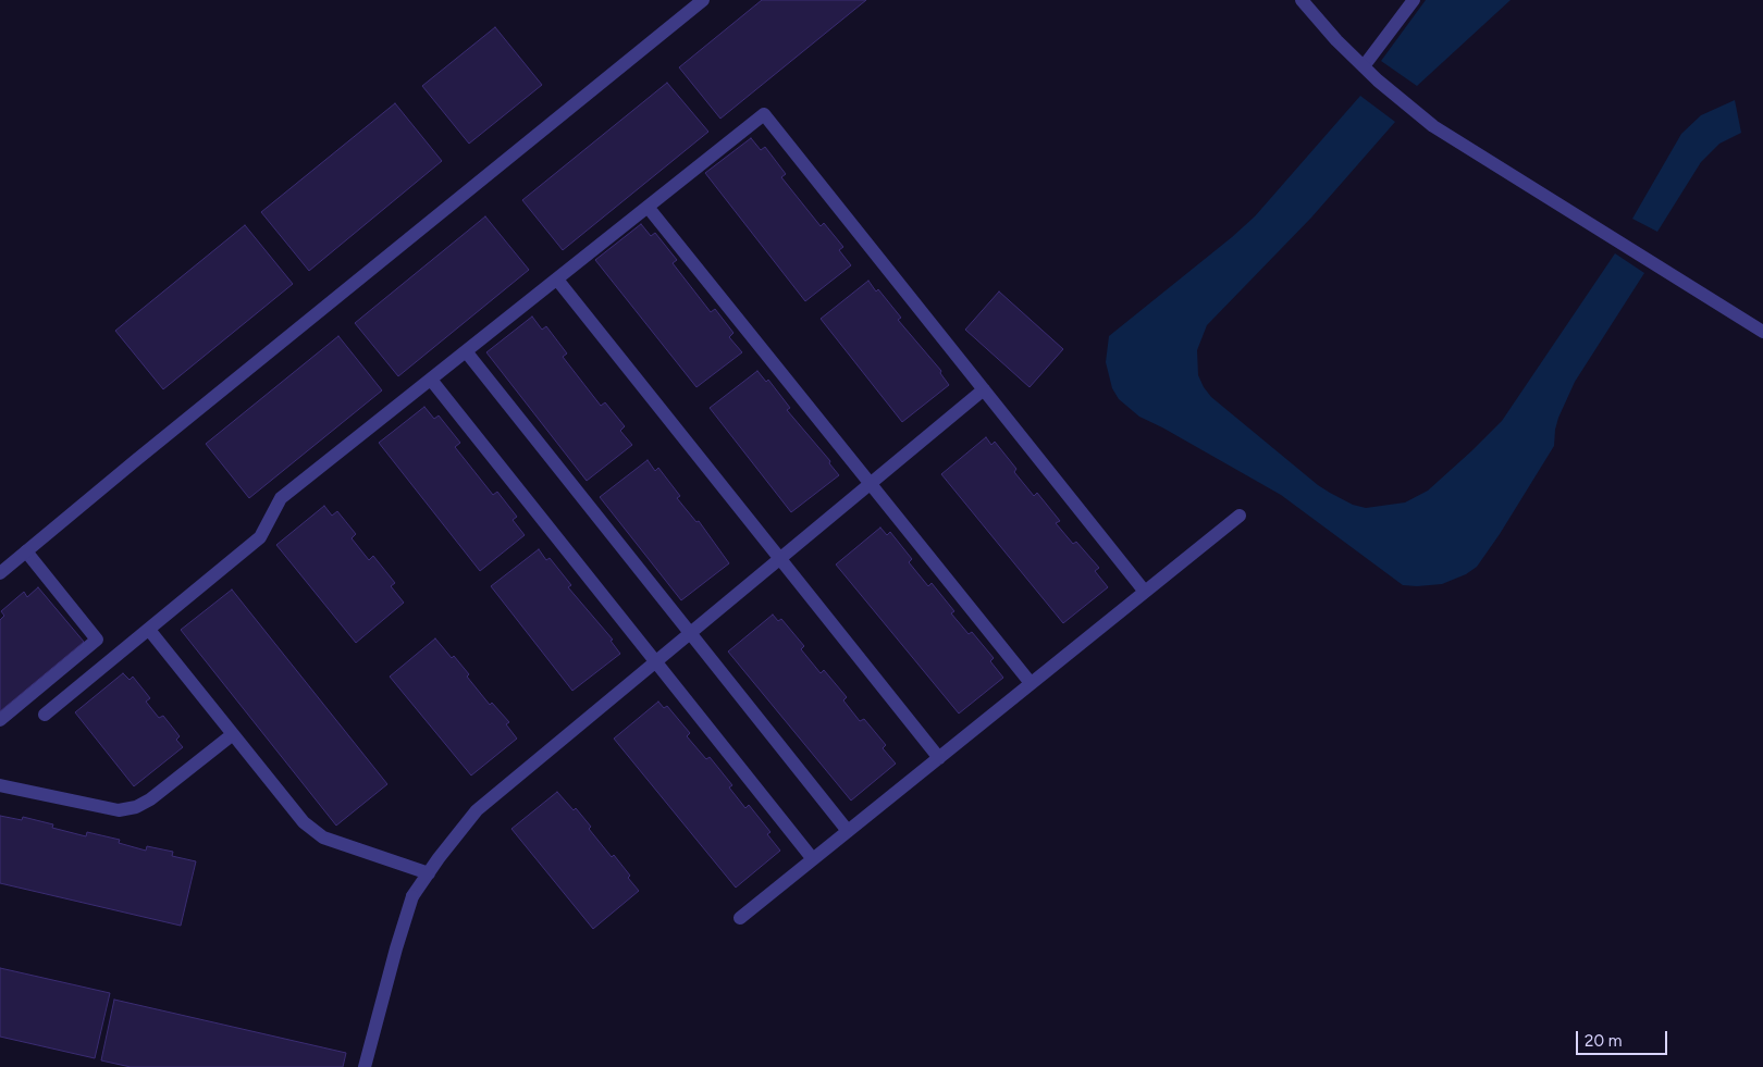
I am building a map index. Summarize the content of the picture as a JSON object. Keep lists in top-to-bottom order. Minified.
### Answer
{"scale_bar":"20 m"}
